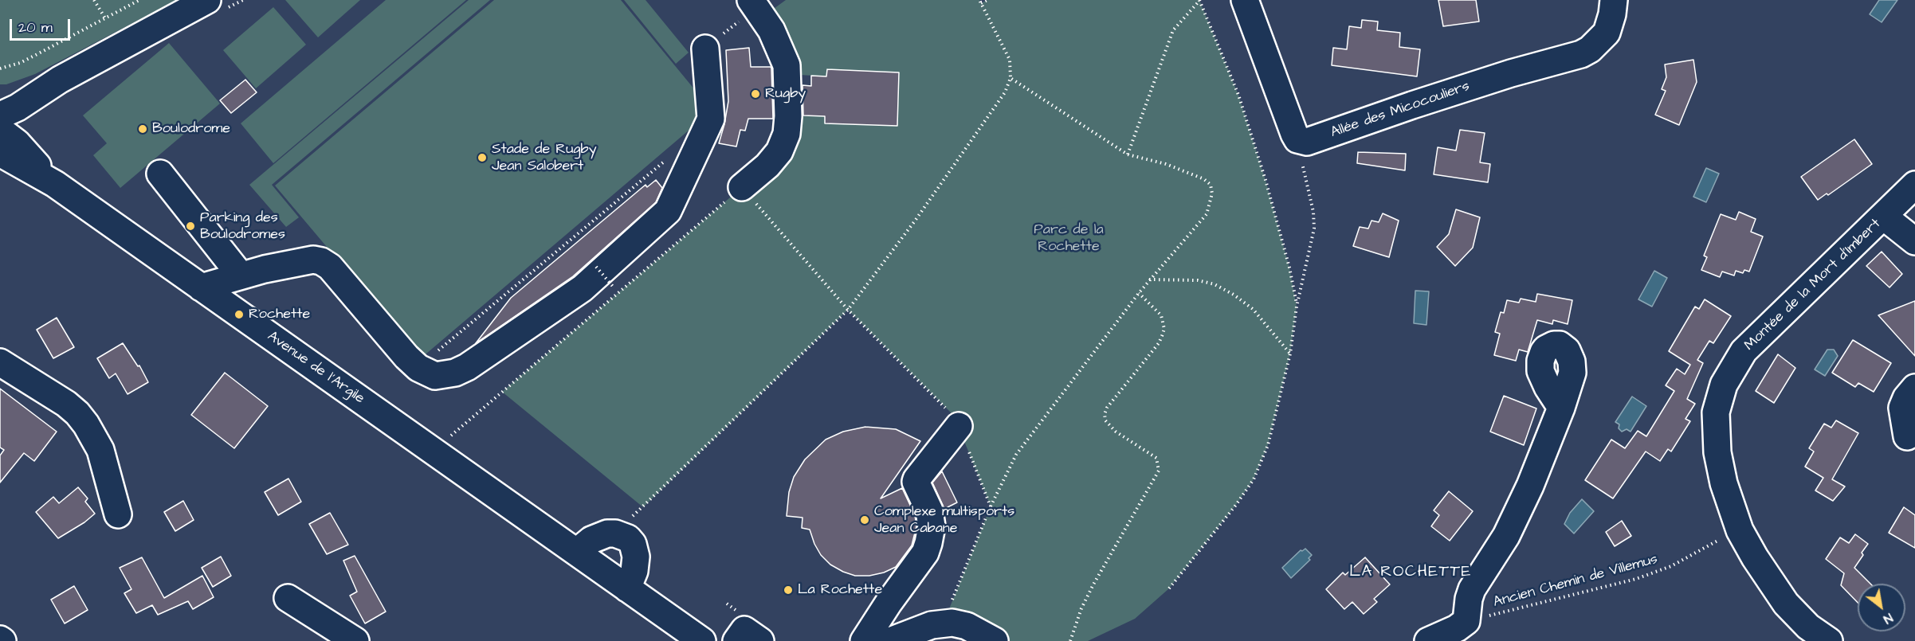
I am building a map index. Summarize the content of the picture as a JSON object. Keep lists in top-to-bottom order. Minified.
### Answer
{"streets":{"street":["Allée des Micocouliers","Montée de la Mort d'Imbert","Avenue de l'Argile"],"path":["Ancien Chemin de Villemus"]},"crossings":[["Montée de la Mort d'Imbert","Ancien Chemin de Villemus"]],"districts":["LA ROCHETTE"],"parks":["Parc de la Rochette"],"places":["Rugby","Boulodrome","Stade de Rugby Jean Salobert","Parking des Boulodromes","Rochette","Complexe multisports Jean Cabane","La Rochette"],"scale_bar":"20 m","north":"bottom right"}
